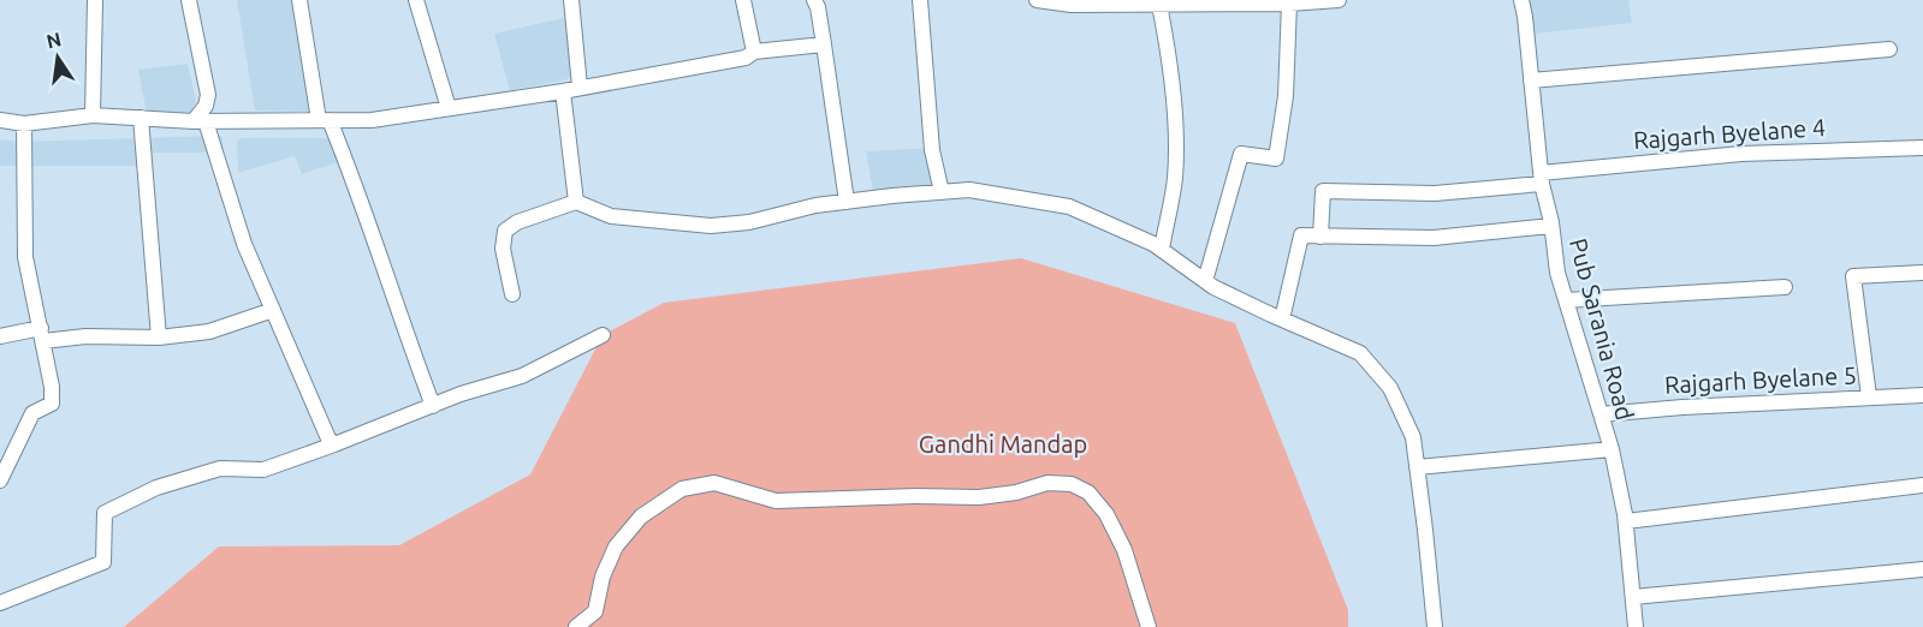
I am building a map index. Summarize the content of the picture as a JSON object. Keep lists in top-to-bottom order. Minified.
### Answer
{"streets":{"street":["Rajgarh Byelane 4","Pub Sarania Road","Rajgarh Byelane 5"]},"crossings":[["Rajgarh Byelane 4","Pub Sarania Road"],["Pub Sarania Road","Rajgarh Byelane 5"]],"parks":["Gandhi Mandap"],"north":"top"}
